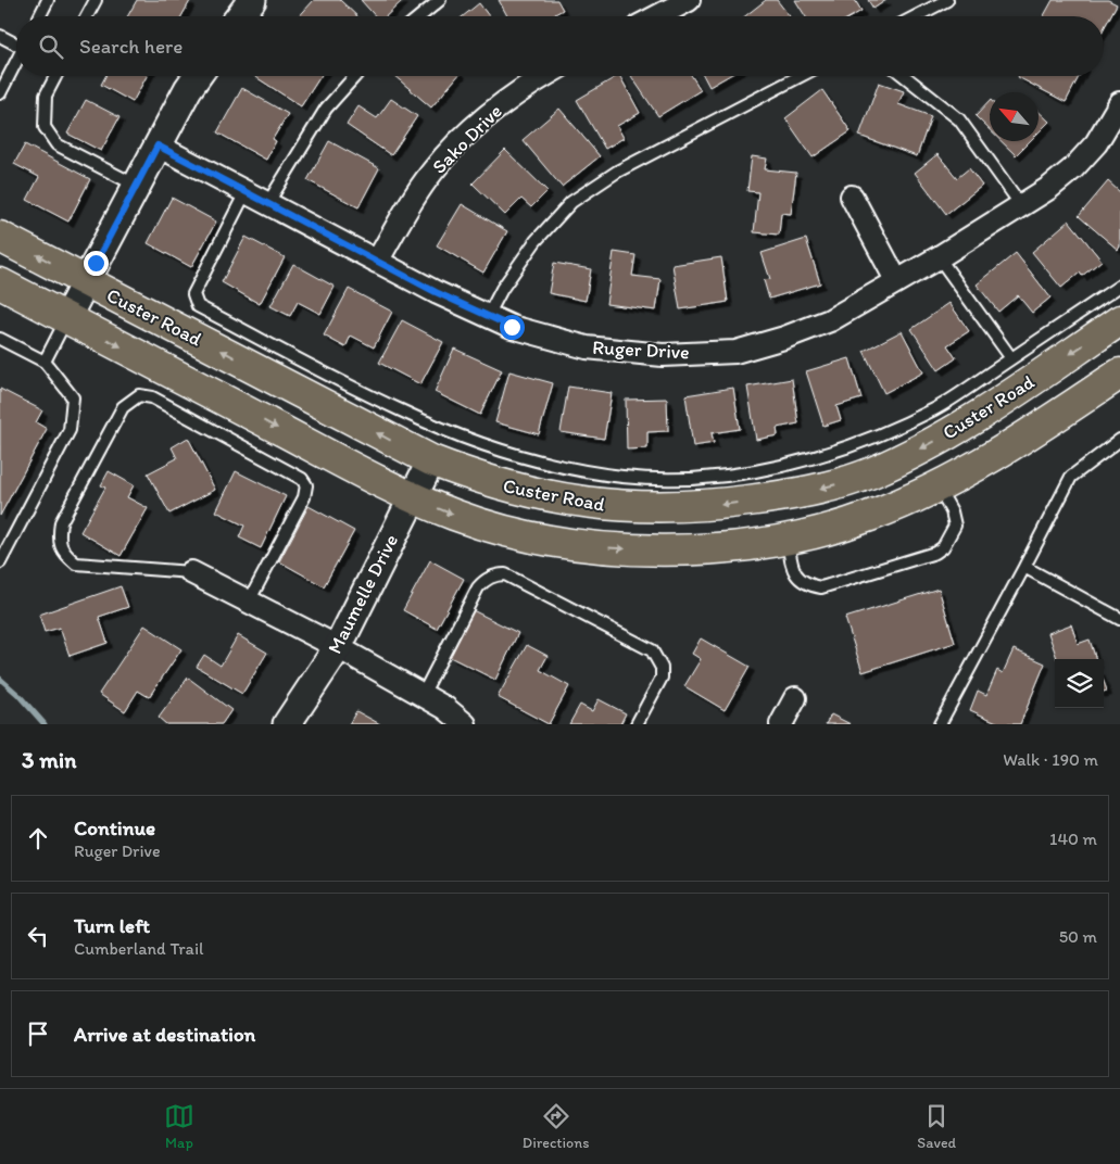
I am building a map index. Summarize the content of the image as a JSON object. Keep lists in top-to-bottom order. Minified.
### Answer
{"streets":{"main road":["Custer Road"],"street":["Sako Drive","Ruger Drive","Maumelle Drive"]},"crossings":[["Sako Drive","Ruger Drive"],["Custer Road","Maumelle Drive"]],"north":"top left","page":{"search":"Search here","heading":["3 min","Walk · 190 m"],"list":[["Continue","Ruger Drive","140 m"],["Turn left","Cumberland Trail","50 m"],"Arrive at destination"],"nav":["Map","Directions","Saved"]}}
